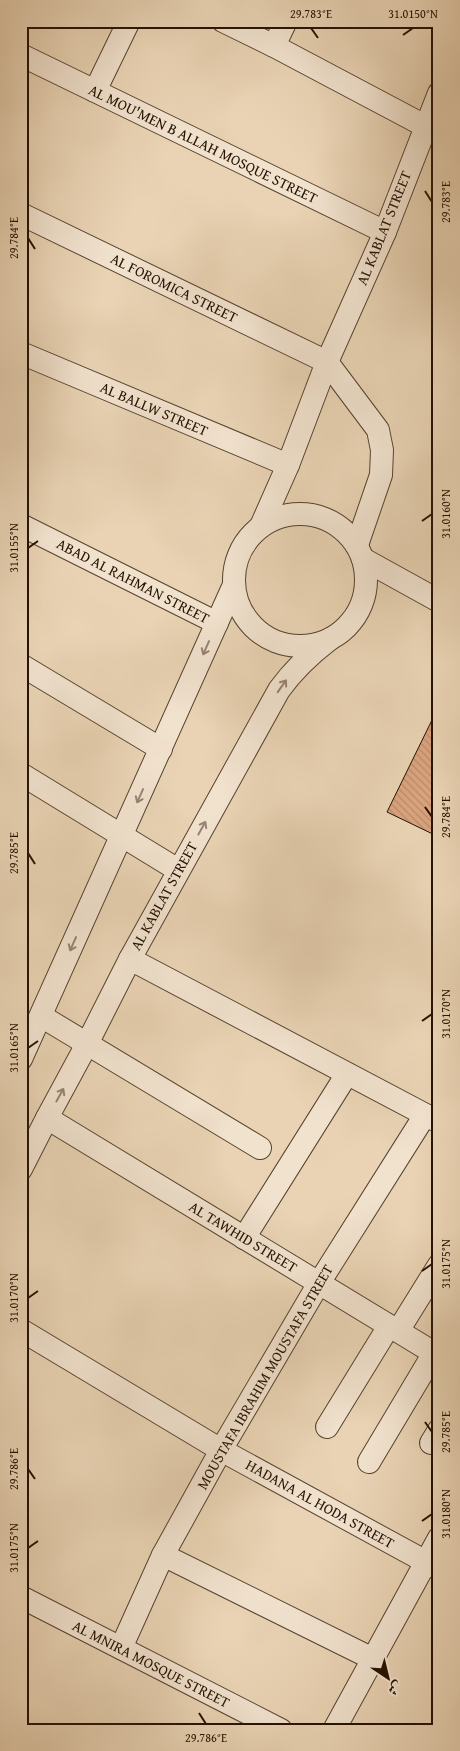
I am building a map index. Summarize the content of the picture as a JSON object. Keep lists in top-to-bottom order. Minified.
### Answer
{"streets":{"street":["AL MOU'MEN B ALLAH MOSQUE STREET","AL KABLAT STREET","AL FOROMICA STREET","AL BALLW STREET","ABAD AL RAHMAN STREET","AL TAWHID STREET","MOUSTAFA IBRAHIM MOUSTAFA STREET","HADANA AL HODA STREET","AL MNIRA MOSQUE STREET"]},"crossings":[["AL MOU'MEN B ALLAH MOSQUE STREET","AL KABLAT STREET"],["AL KABLAT STREET","AL FOROMICA STREET"],["AL KABLAT STREET","AL BALLW STREET"],["AL KABLAT STREET","AL TAWHID STREET"],["AL TAWHID STREET","MOUSTAFA IBRAHIM MOUSTAFA STREET"],["MOUSTAFA IBRAHIM MOUSTAFA STREET","HADANA AL HODA STREET"],["MOUSTAFA IBRAHIM MOUSTAFA STREET","AL MNIRA MOSQUE STREET"]],"north":"bottom right","coordinates":["29.783°E","31.0150°N","29.784°E","31.0160°N","31.0155°N","29.785°E","31.0170°N","31.0165°N","31.0175°N","29.786°E","31.0180°N"]}
